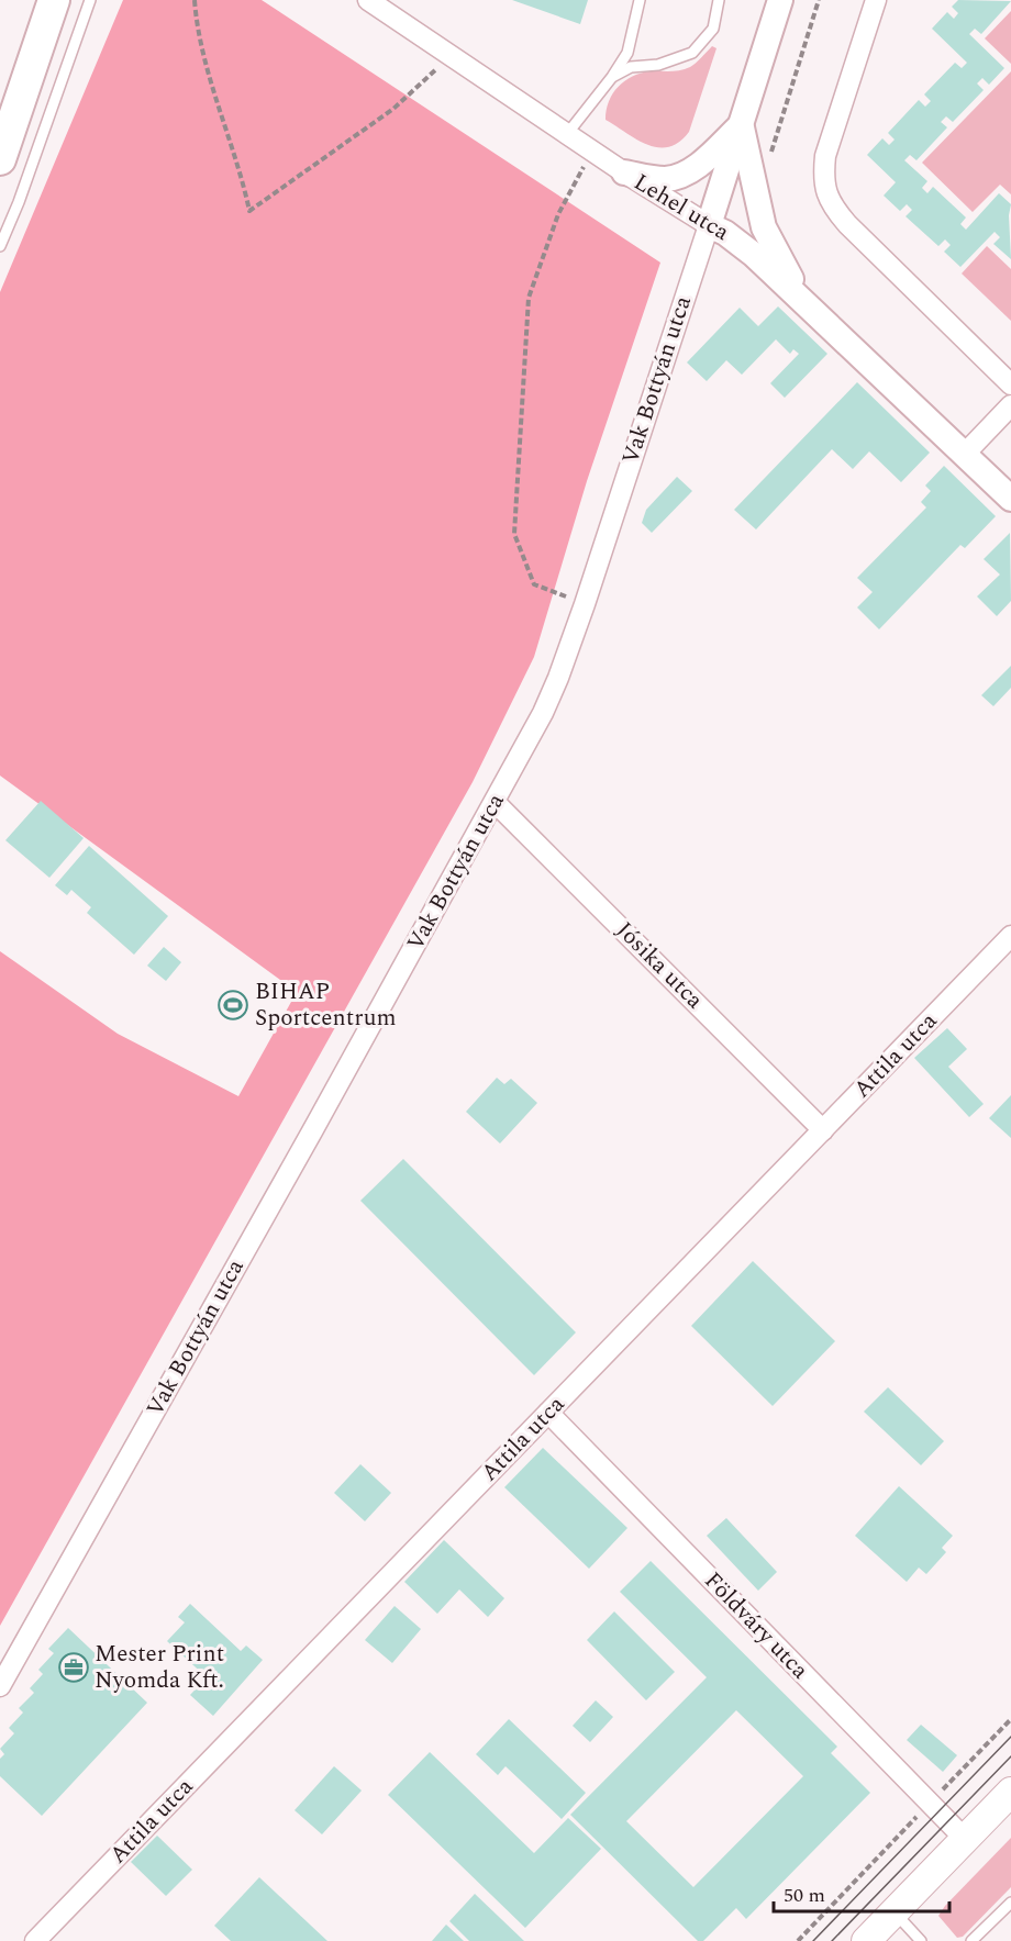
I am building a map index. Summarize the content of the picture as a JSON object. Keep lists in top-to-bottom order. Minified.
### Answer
{"streets":{"street":["Lehel utca","Vak Bottyán utca","Jósika utca","Attila utca","Földváry utca"]},"crossings":[["Lehel utca","Vak Bottyán utca"],["Vak Bottyán utca","Jósika utca"],["Jósika utca","Attila utca"],["Attila utca","Földváry utca"]],"places":{"sports":["BIHAP Sportcentrum"],"office":["Mester Print Nyomda Kft."]},"scale_bar":"50 m"}
